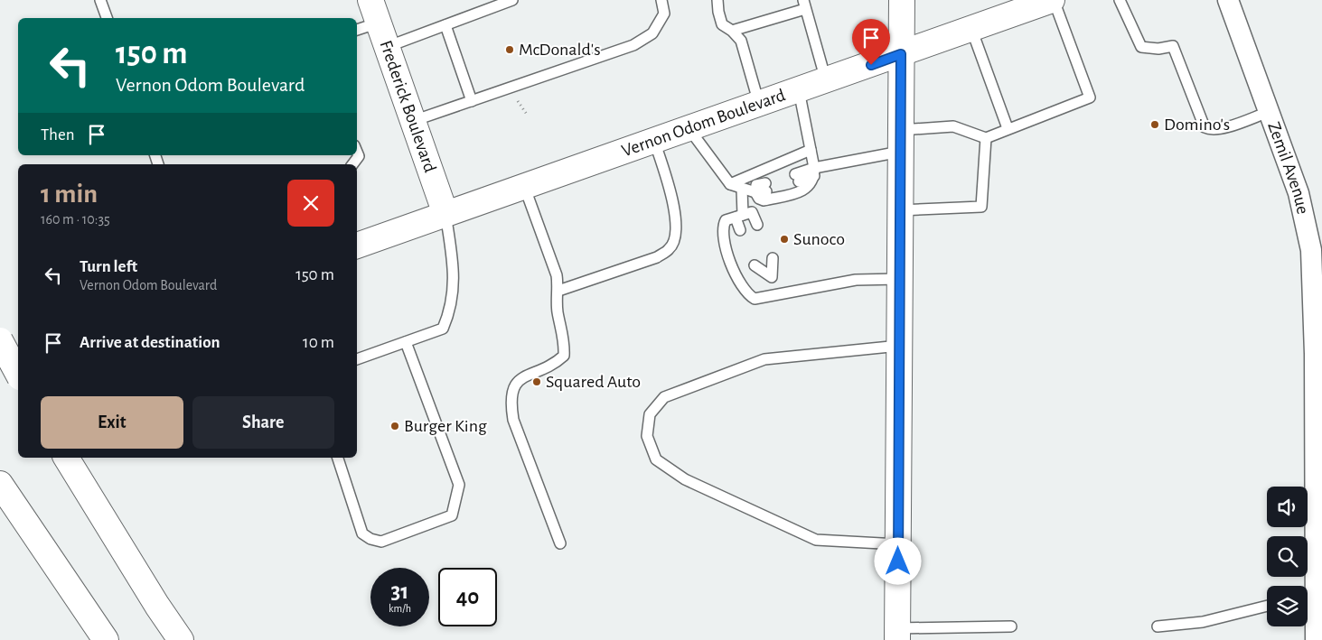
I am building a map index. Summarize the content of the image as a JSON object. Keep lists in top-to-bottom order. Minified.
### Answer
{"streets":{"main road":["Frederick Boulevard","Vernon Odom Boulevard"],"street":["Zemil Avenue"]},"crossings":[["Frederick Boulevard","Vernon Odom Boulevard"]],"places":["McDonald's","Domino's","Sunoco","Squared Auto","Burger King"],"page":{"turn":["150 m","Vernon Odom Boulevard"],"then":"Then","heading":["1 min","160 m · 10:35"],"list":[{"name":"Turn left","note":"Vernon Odom Boulevard","value":"150 m"},{"name":"Arrive at destination","value":"10 m"}],"buttons":["Exit","Share"],"speed":"31 km/h","limit":"40"}}
